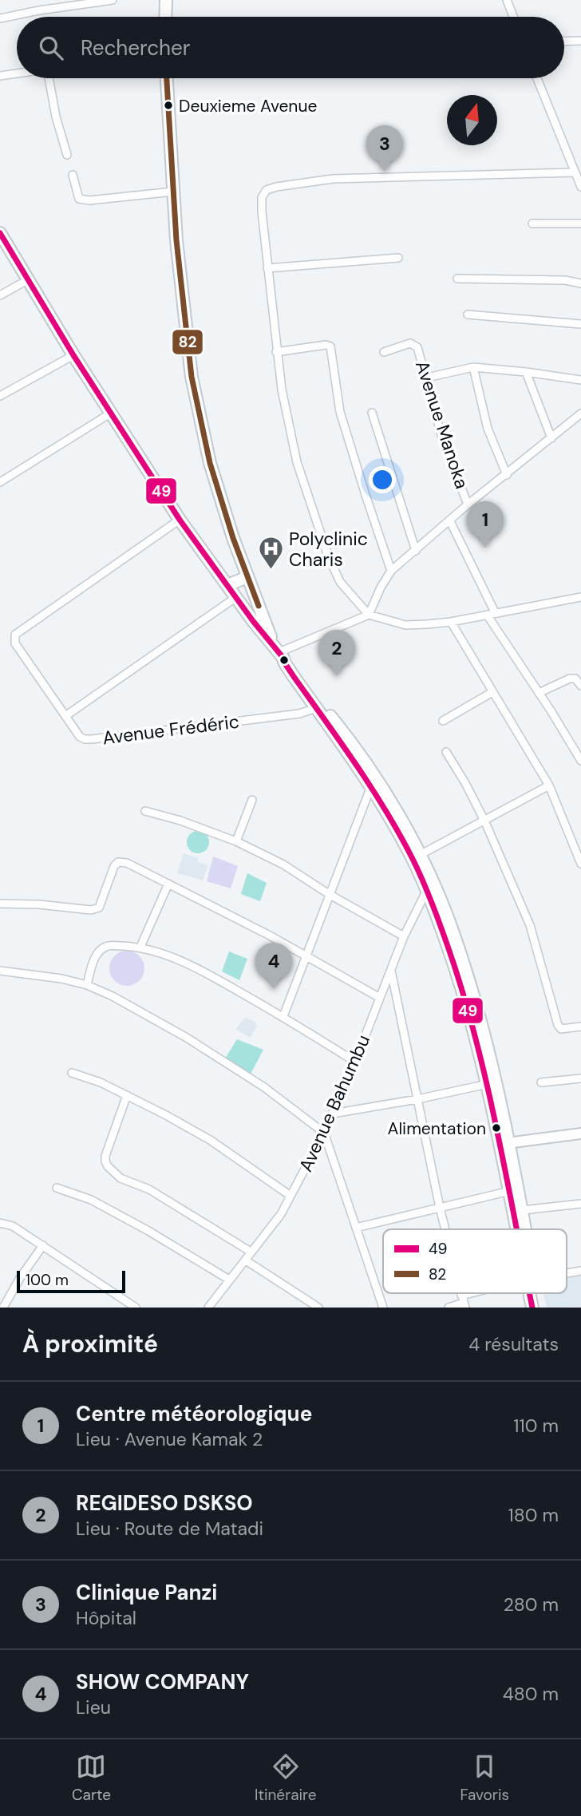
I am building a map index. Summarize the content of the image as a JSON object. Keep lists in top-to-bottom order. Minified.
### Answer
{"streets":{"street":["Avenue Manoka","Avenue Frédéric","Avenue Bahumbu"]},"places":{"other":["Deuxieme Avenue","Alimentation"],"hospital":["Polyclinic Charis"]},"lines":["transit line 82","transit line 49"],"legend":["49","82"],"scale_bar":"100 m","north":"top","page":{"search":"Rechercher","pins":["3","1","2","4"],"scale":"100 m","heading":["À proximité","4 résultats"],"list":[{"mark":"1","name":"Centre météorologique","note":"Lieu · Avenue Kamak 2","value":"110 m"},{"mark":"2","name":"REGIDESO DSKSO","note":"Lieu · Route de Matadi","value":"180 m"},{"mark":"3","name":"Clinique Panzi","note":"Hôpital","value":"280 m"},{"mark":"4","name":"SHOW COMPANY","note":"Lieu","value":"480 m"}],"nav":["Carte","Itinéraire","Favoris"]}}
